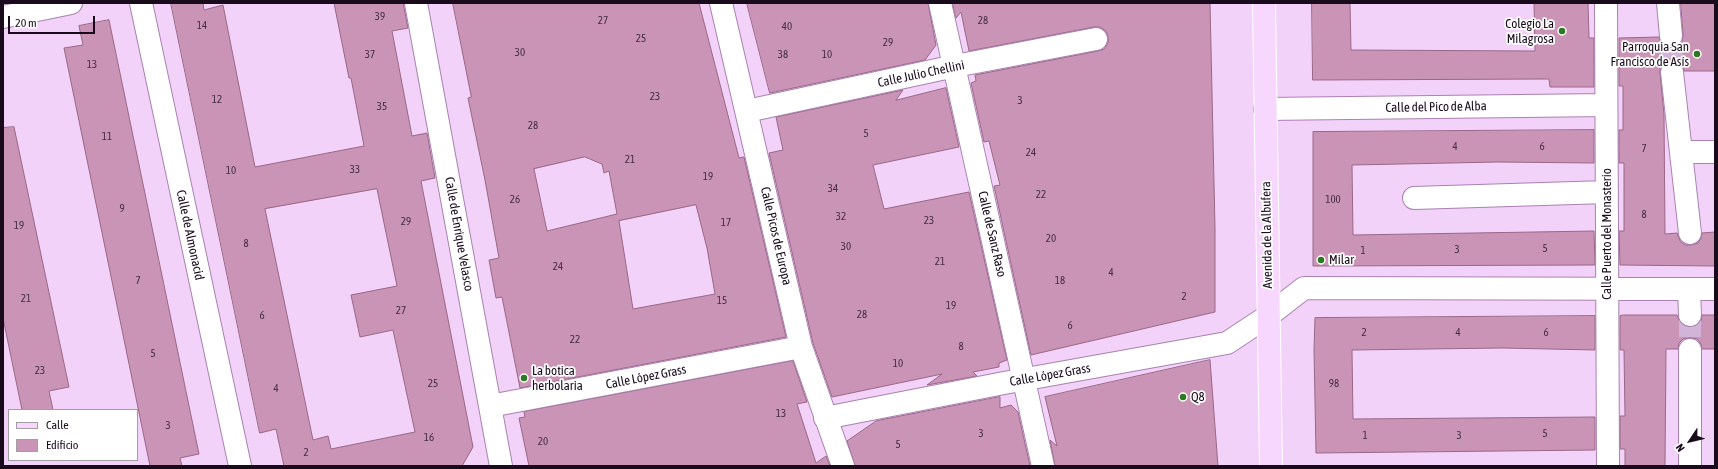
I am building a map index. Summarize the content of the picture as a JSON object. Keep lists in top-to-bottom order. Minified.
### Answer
{"streets":{"main road":["Avenida de la Albufera"],"street":["Calle Julio Chellini","Calle del Pico de Alba","Calle de Enrique Velasco","Calle de Sanz Raso","Calle Puerto del Monasterio","Calle de Almonacid","Calle Picos de Europa","Calle López Grass"]},"crossings":[["Calle Julio Chellini","Calle de Sanz Raso"],["Calle Julio Chellini","Calle Picos de Europa"],["Calle del Pico de Alba","Calle Puerto del Monasterio"],["Calle del Pico de Alba","Avenida de la Albufera"],["Calle de Enrique Velasco","Calle López Grass"],["Calle de Sanz Raso","Calle López Grass"],["Calle Puerto del Monasterio","Calle López Grass"],["Avenida de la Albufera","Calle López Grass"],["Calle Picos de Europa","Calle López Grass"]],"places":["Colegio La Milagrosa","Parroquia San Francisco de Asís","Milar","La botica herbolaria","Q8"],"house_numbers":["39","27","28","14","40","25","29","30","37","38","10","13","23","12","3","35","28","5","11","4","6","7","24","21","33","10","19","34","22","26","100","9","8","32","23","29","17","19","20","8","30","5","3","1","21","24","4","7","18","2","21","15","19","27","28","6","6","2","4","6","22","8","5","10","23","25","98","4","13","3","3","5","1","3","16","20","5","2"],"legend":["Calle","Edificio"],"scale_bar":"20 m","north":"bottom left"}
